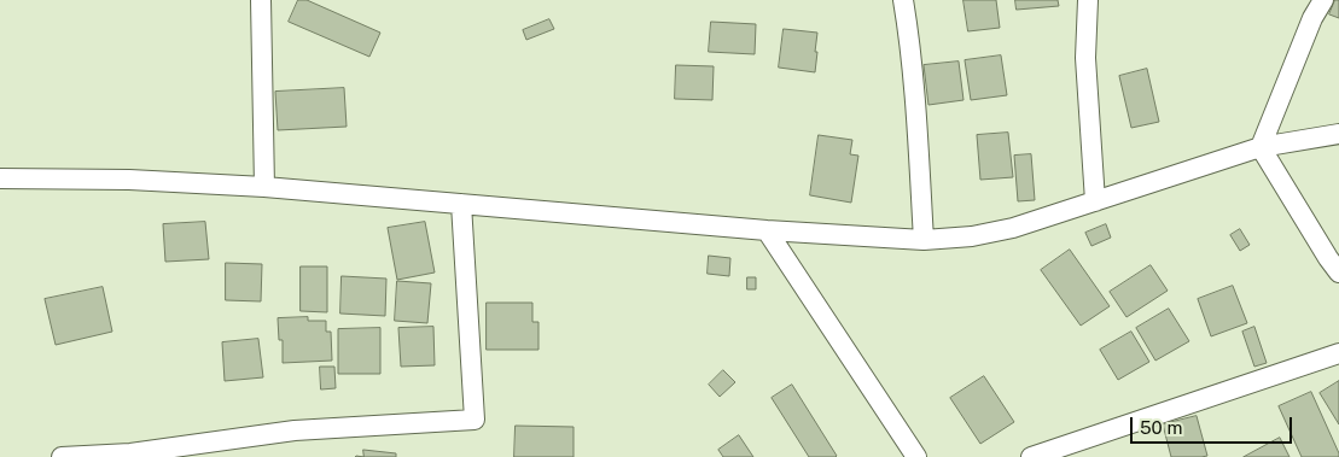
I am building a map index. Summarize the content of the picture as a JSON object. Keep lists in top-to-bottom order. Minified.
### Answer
{"scale_bar":"50 m"}
